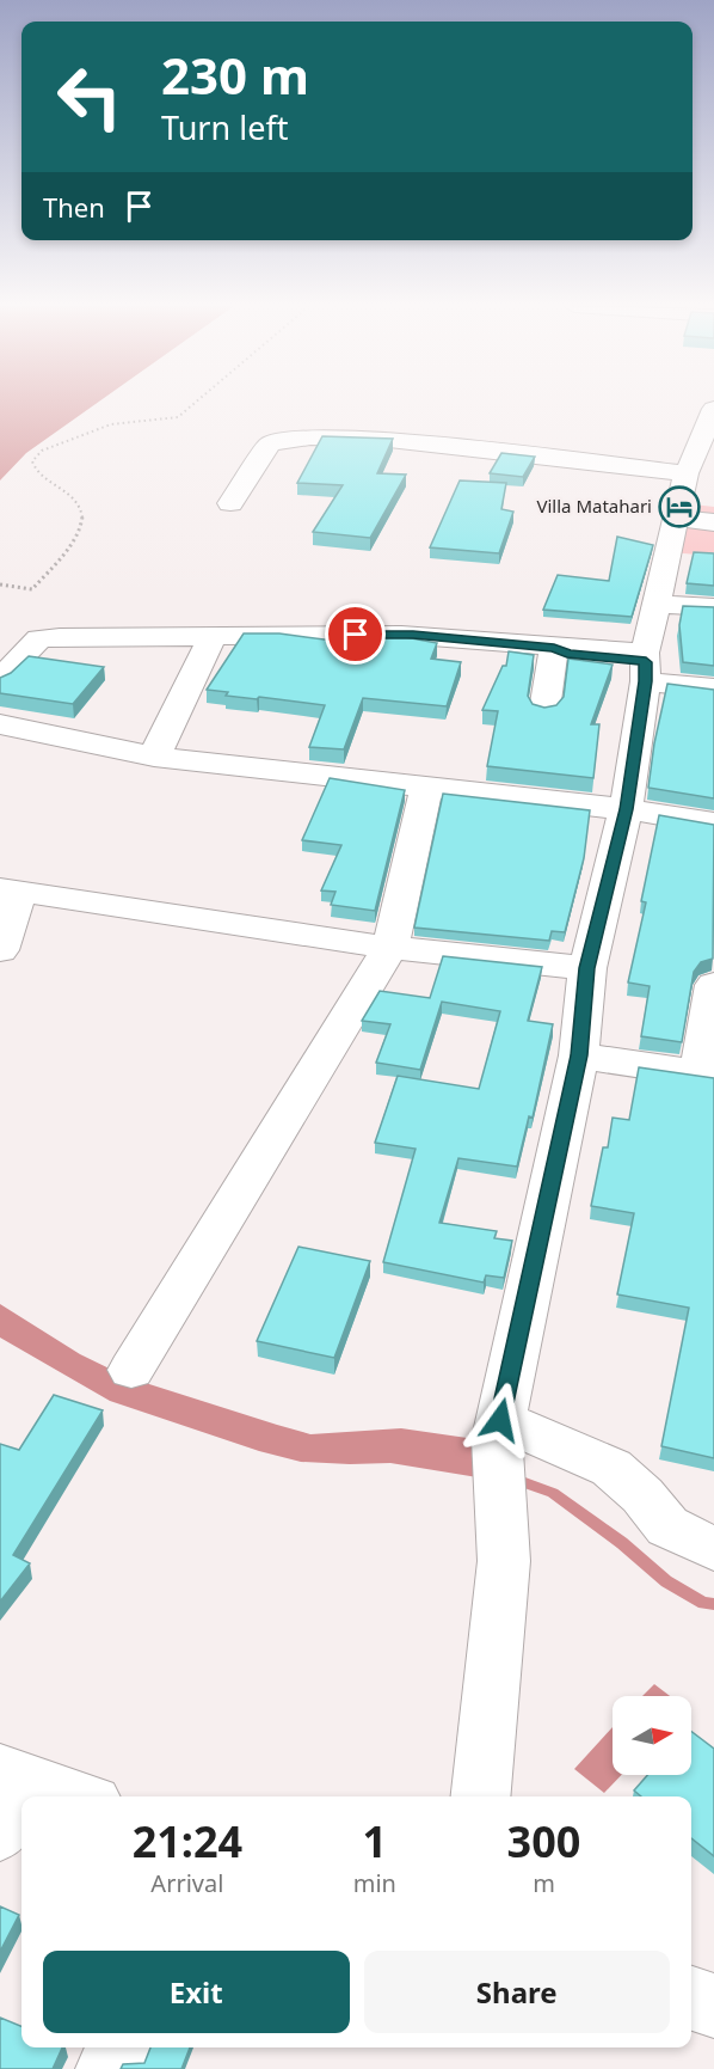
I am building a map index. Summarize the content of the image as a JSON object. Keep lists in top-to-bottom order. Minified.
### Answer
{"places":{"hotel":["Villa Matahari"]},"north":"right","page":{"turn":["230 m","Turn left"],"then":"Then","eta":["21:24","Arrival","1","min","300","m"],"buttons":["Exit","Share"]}}
